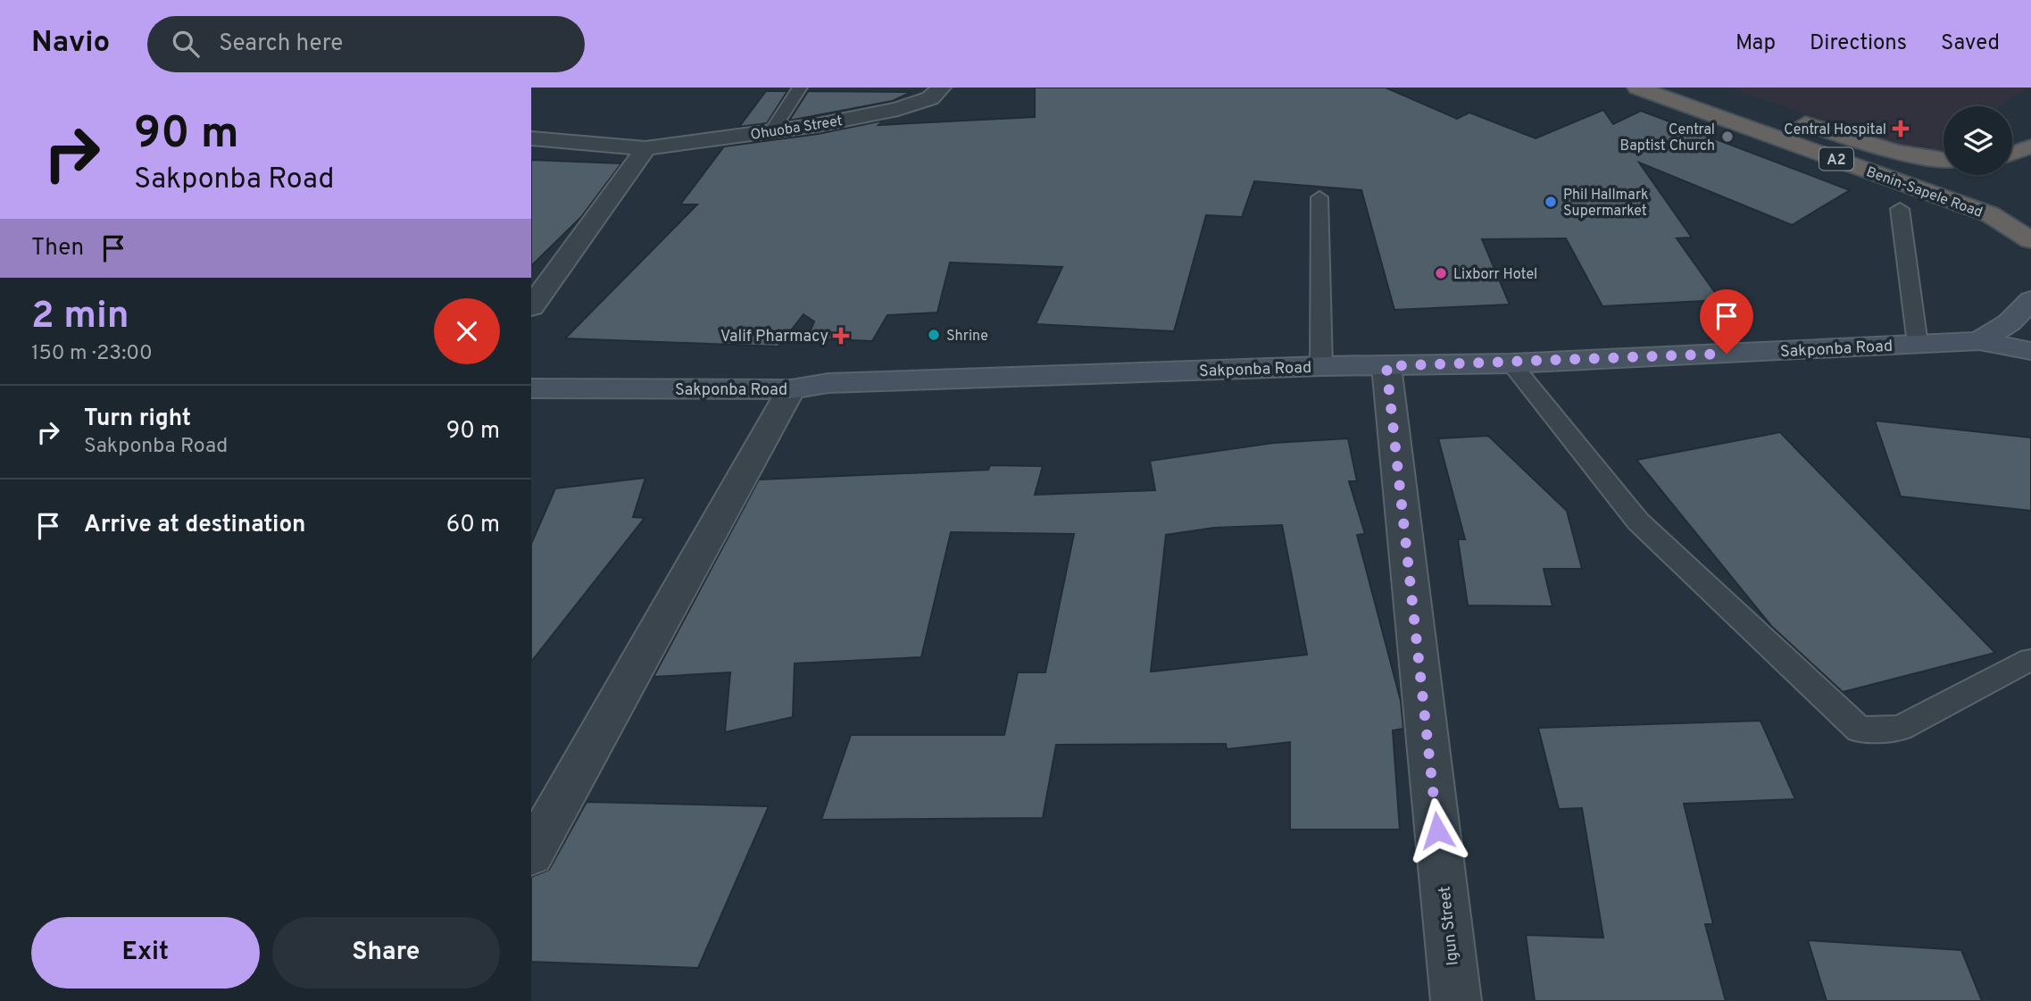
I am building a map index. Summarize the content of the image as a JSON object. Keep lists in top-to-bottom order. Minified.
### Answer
{"streets":{"highway":["A2","Benin-Sapele Road"],"main road":["Sakponba Road"],"street":["Ohuoba Street","Igun Street"]},"crossings":[["Sakponba Road","Igun Street"]],"places":{"health":["Central Hospital","Valif Pharmacy"],"other":["Central Baptist Church","Phil Hallmark Supermarket","Lixborr Hotel","Shrine"]},"page":{"header":"Navio","search":"Search here","nav":["Map","Directions","Saved"],"turn":["90 m","Sakponba Road"],"then":"Then","heading":["2 min","150 m · 23:00"],"list":[{"name":"Turn right","note":"Sakponba Road","value":"90 m"},{"name":"Arrive at destination","value":"60 m"}],"buttons":["Exit","Share"]}}
